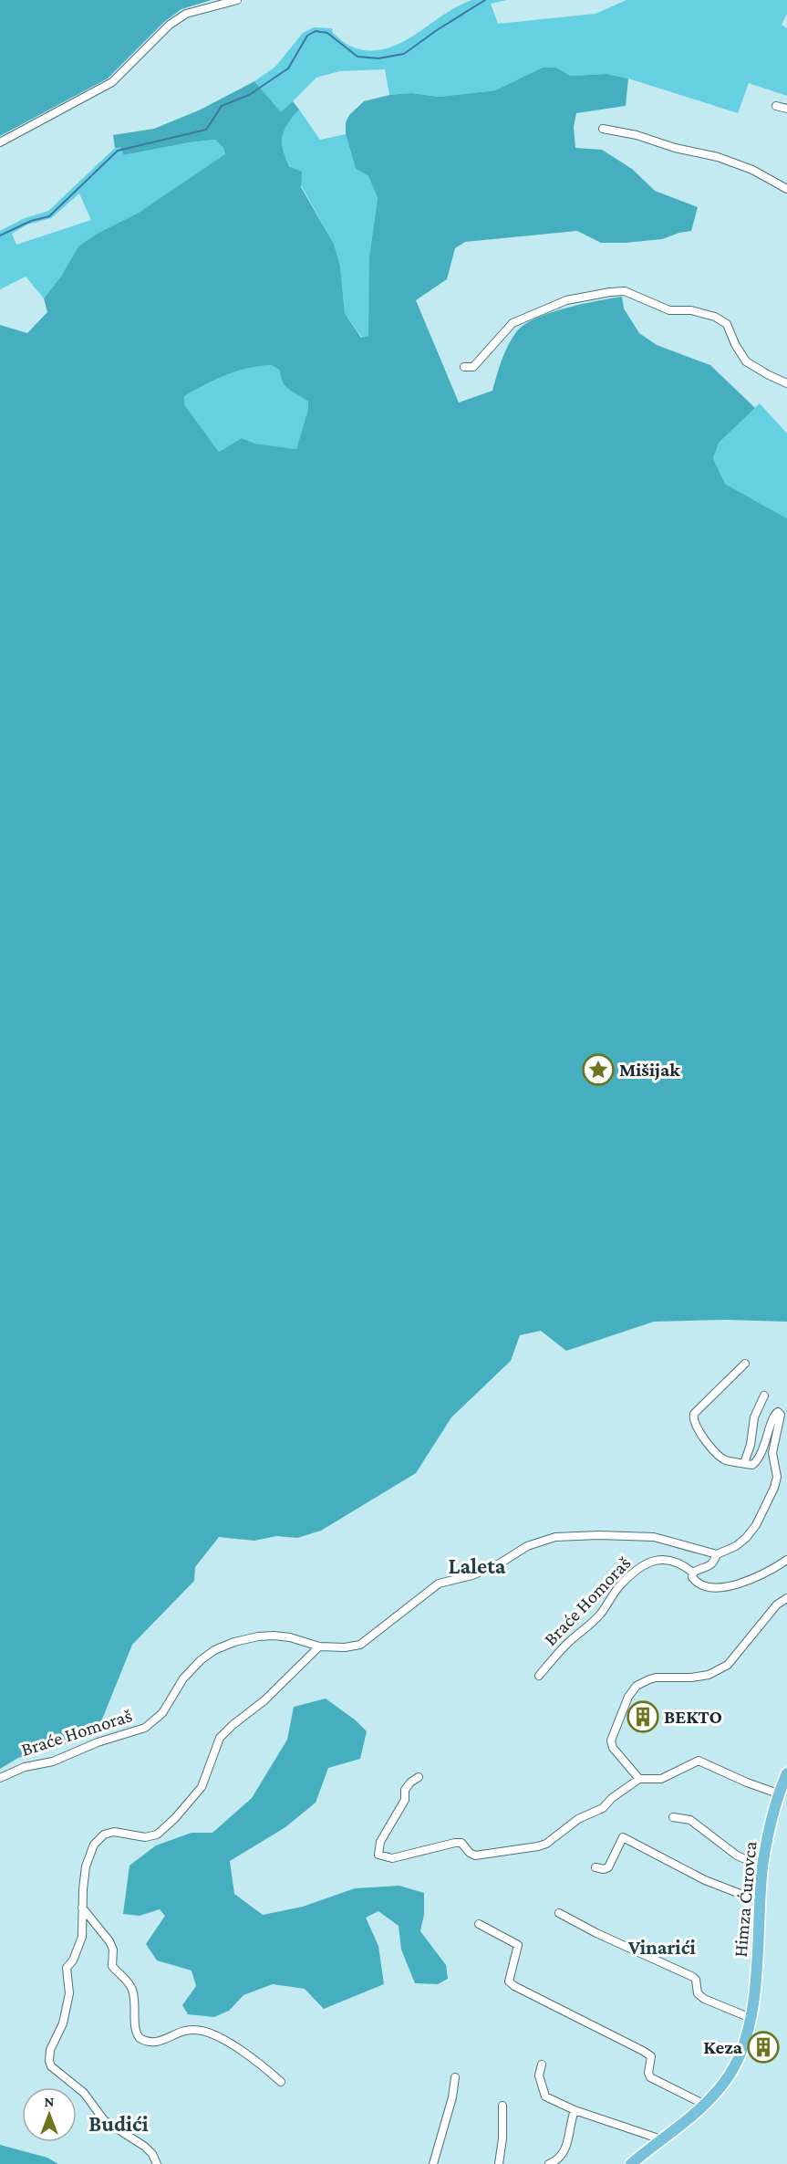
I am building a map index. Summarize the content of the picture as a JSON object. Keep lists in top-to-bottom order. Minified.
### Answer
{"streets":{"main road":["Himza Ćurovca"],"street":["Braće Homoraš"]},"districts":["Laleta","Vinarići","Budići"],"places":{"place":["Mišijak"],"building":["BEKTO","Keza"]},"north":"top"}
